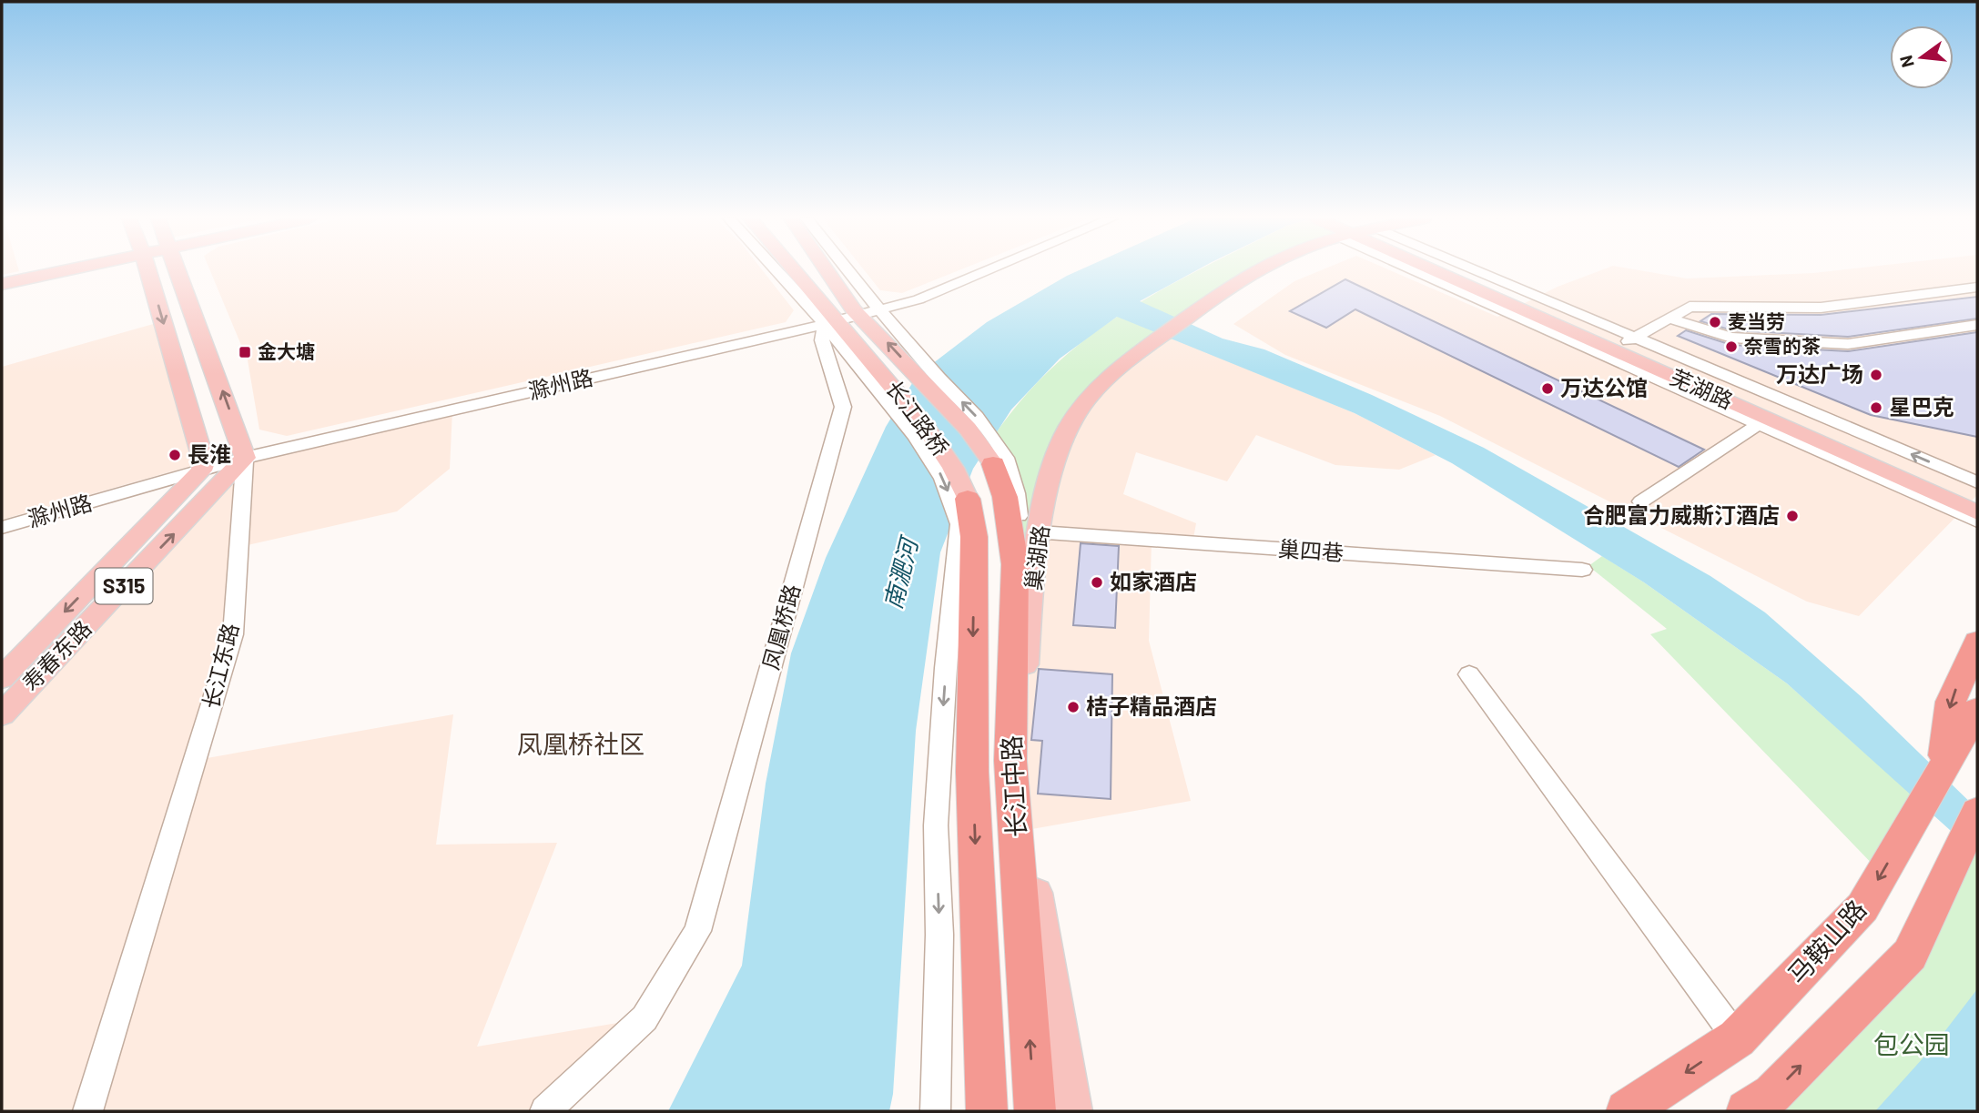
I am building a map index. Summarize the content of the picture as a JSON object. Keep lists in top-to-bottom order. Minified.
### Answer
{"streets":{"highway":["长江中路","马鞍山路"],"main road":["芜湖路","长江路桥","巢湖路","S315","寿春东路","长江东路"],"street":["滁州路","巢四巷","凤凰桥路"]},"crossings":[["滁州路","长江路桥"],["滁州路","凤凰桥路"],["滁州路","寿春东路"],["滁州路","长江东路"],["长江路桥","凤凰桥路"],["长江路桥","长江中路"],["巢四巷","巢湖路"],["寿春东路","长江东路"]],"districts":["凤凰桥社区"],"water":["南淝河"],"parks":["包公园"],"places":{"other":["麦当劳","奈雪的茶","万达广场","万达公馆","星巴克","長淮","合肥富力威斯汀酒店","如家酒店","桔子精品酒店"],"transit":["金大塘"]},"north":"left"}
